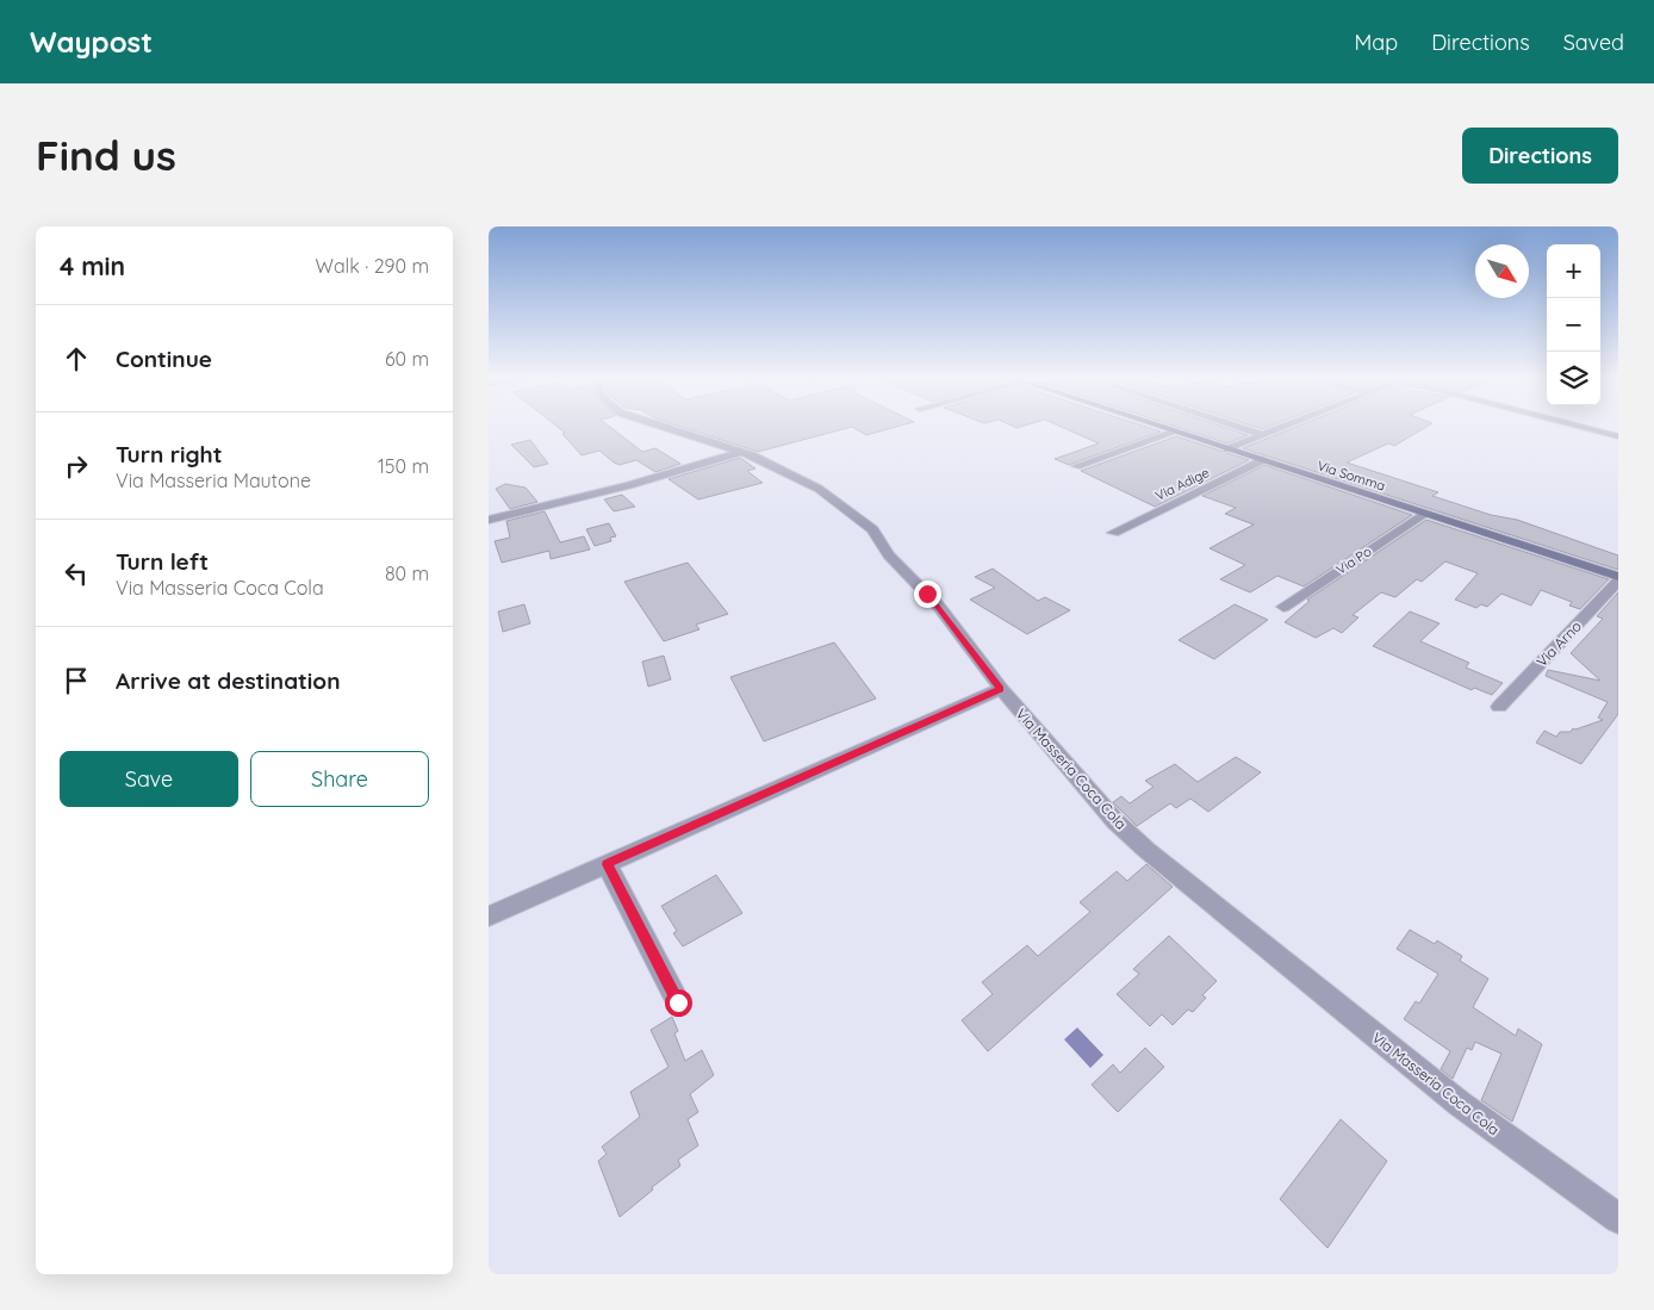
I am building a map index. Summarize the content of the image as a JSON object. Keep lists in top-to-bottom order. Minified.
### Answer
{"streets":{"street":["Via Somma","Via Adige","Via Po","Via Arno","Via Masseria Coca Cola"]},"crossings":[["Via Somma","Via Adige"],["Via Somma","Via Po"],["Via Somma","Via Arno"]],"north":"bottom right","page":{"header":"Waypost","nav":["Map","Directions","Saved"],"buttons":["Directions",["Save","Share"]],"title":"Find us","heading":["4 min","Walk · 290 m"],"map_buttons":["+","−"],"list":[["Continue","60 m"],["Turn right","Via Masseria Mautone","150 m"],["Turn left","Via Masseria Coca Cola","80 m"],"Arrive at destination"]}}
